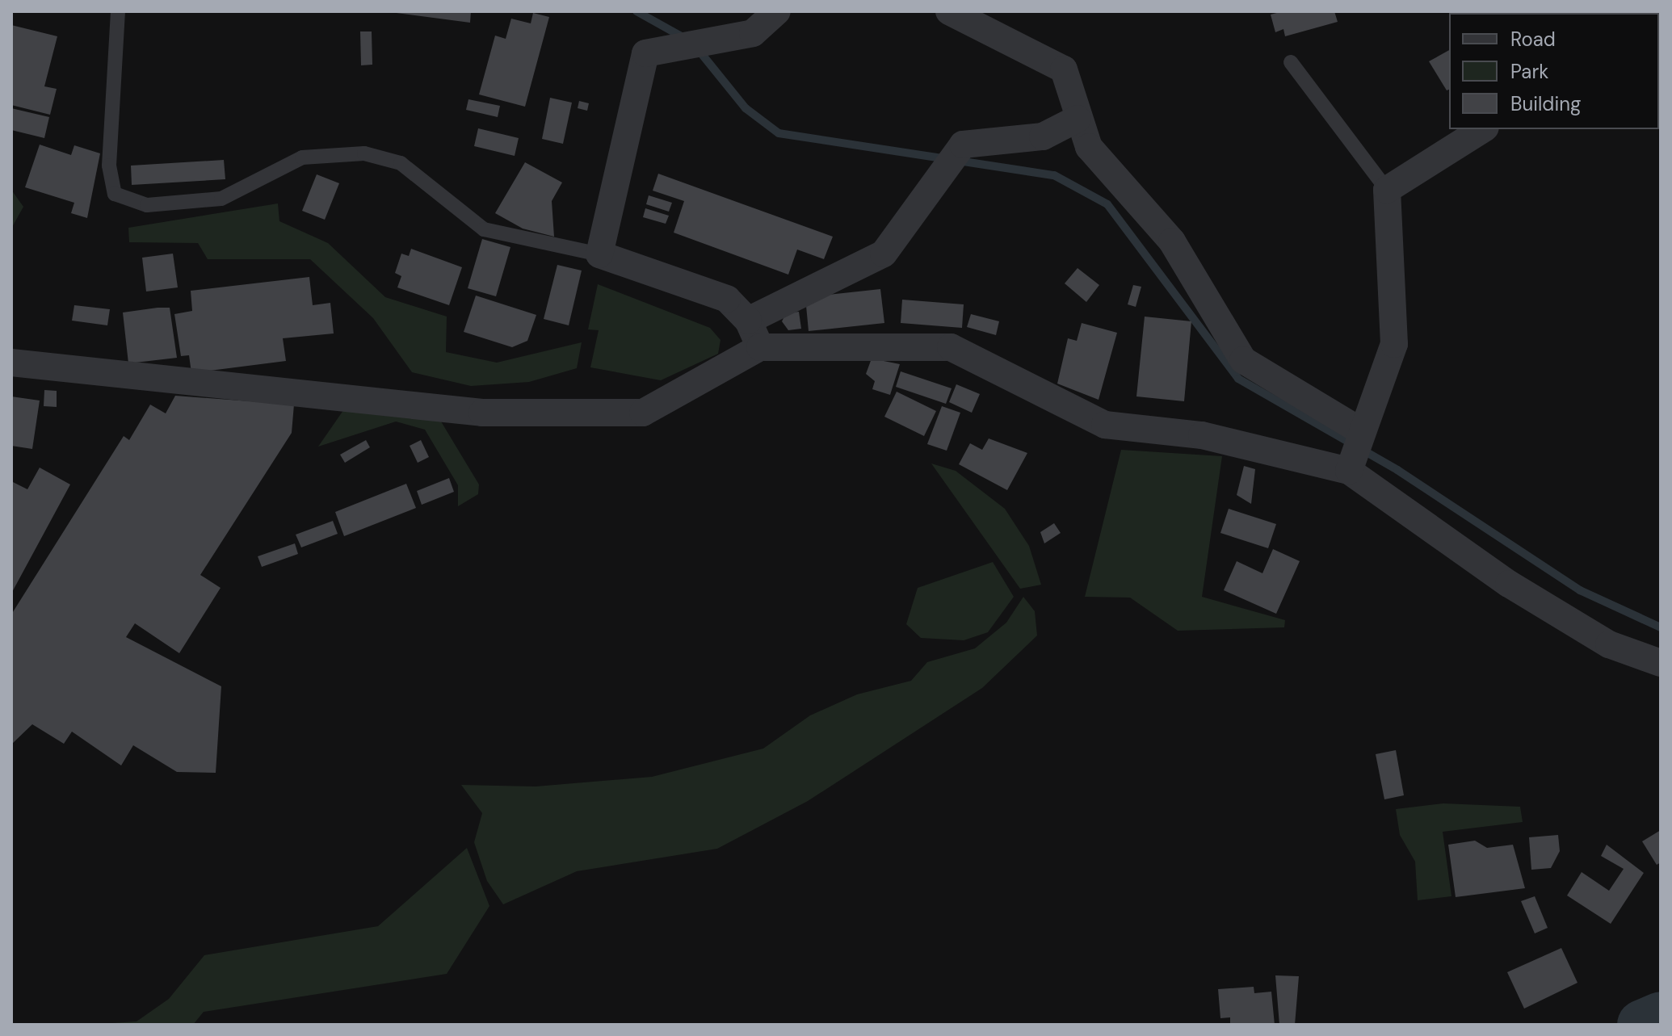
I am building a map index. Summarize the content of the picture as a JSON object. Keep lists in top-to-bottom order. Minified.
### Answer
{"legend":["Road","Park","Building"]}
